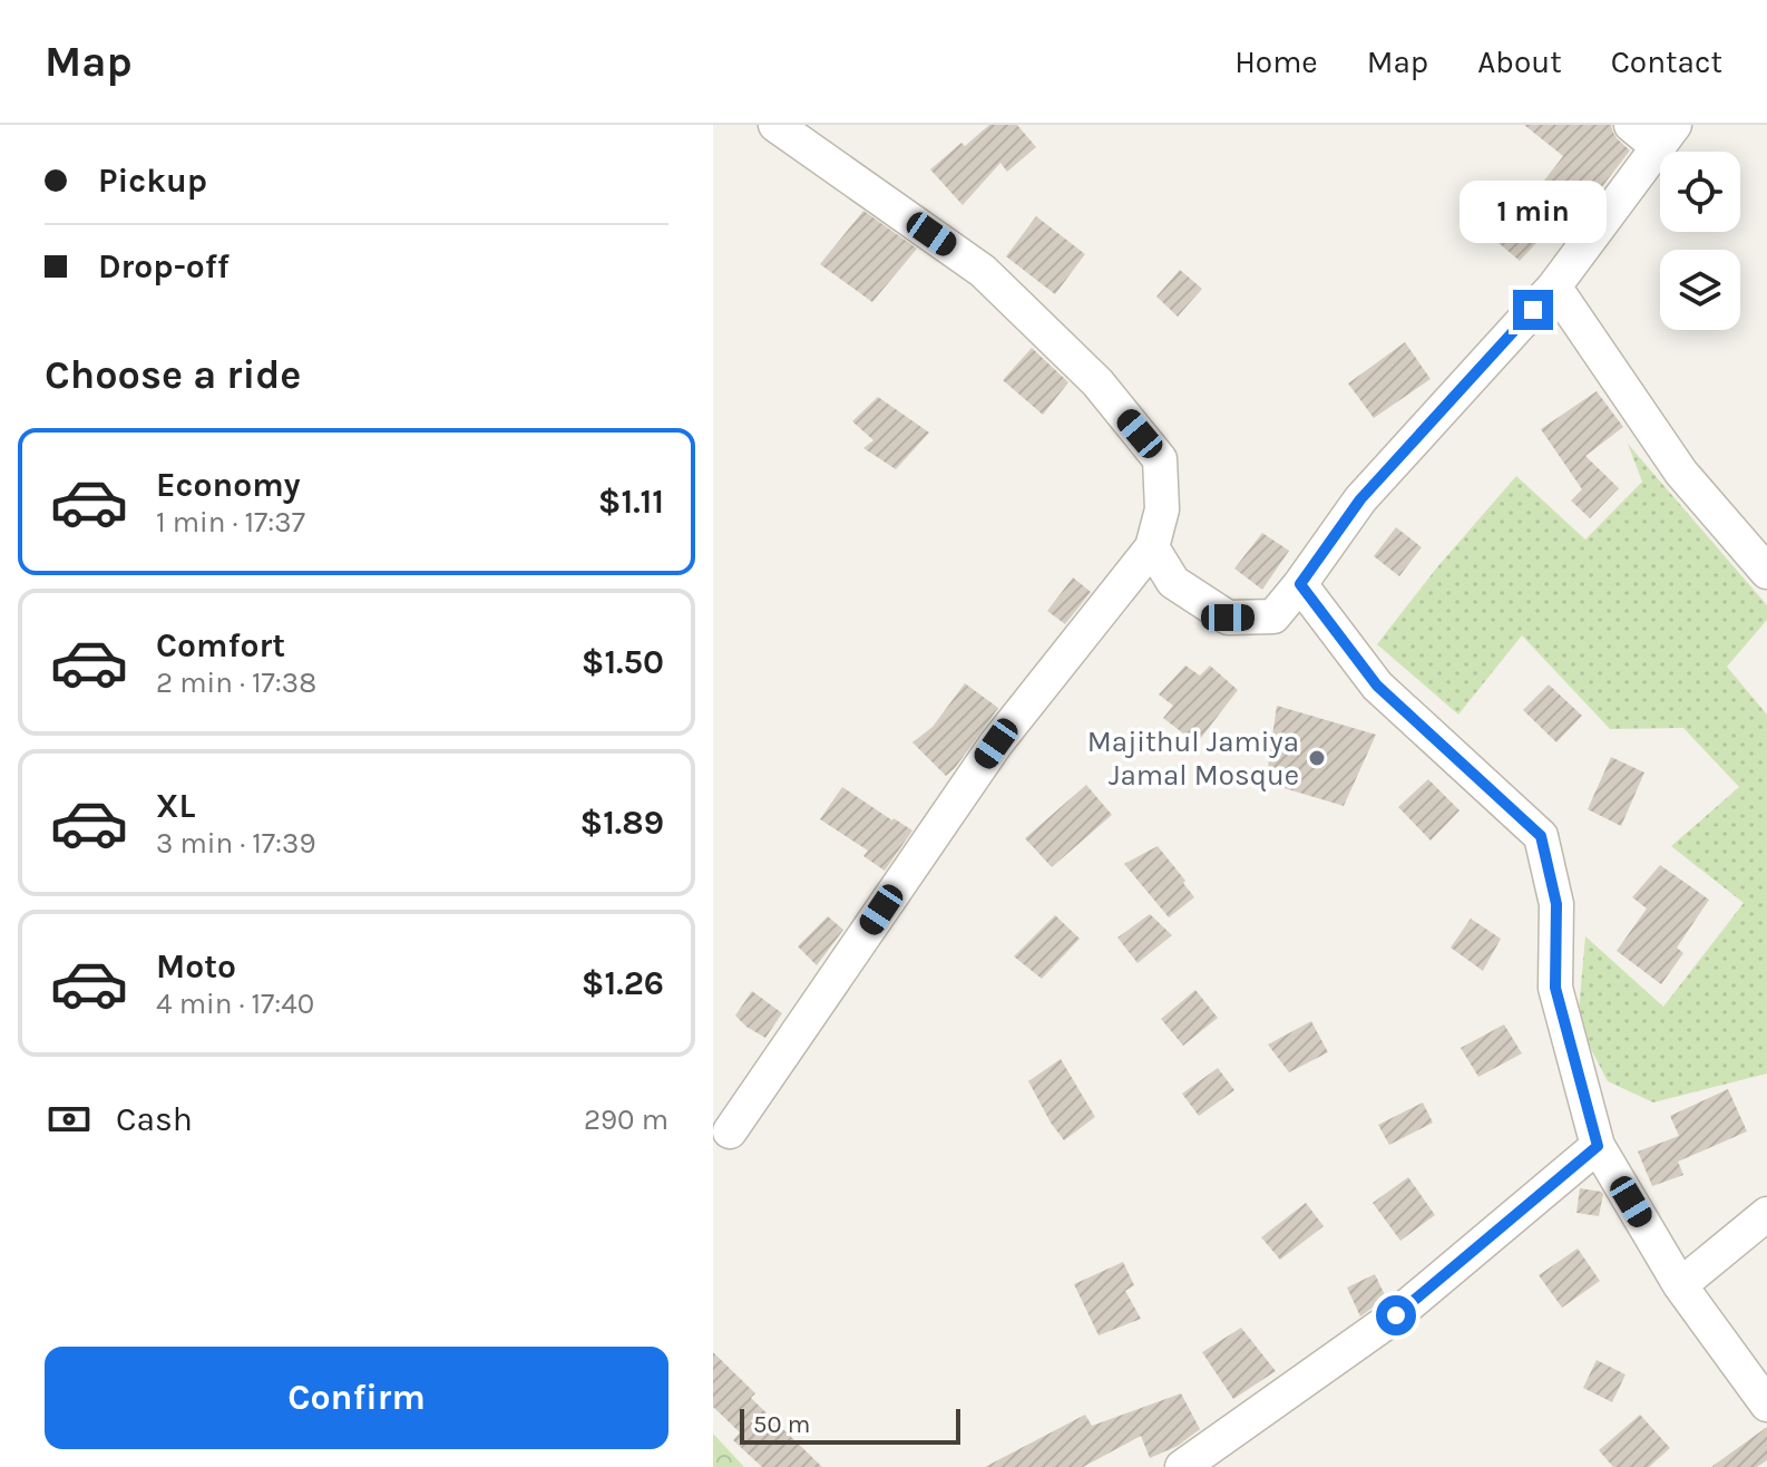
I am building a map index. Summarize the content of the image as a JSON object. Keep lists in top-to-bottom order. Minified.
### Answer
{"places":["Majithul Jamiya Jamal Mosque"],"scale_bar":"50 m","page":{"header":"Map","nav":["Home","Map","About","Contact"],"banner":["Pickup","Drop-off"],"bubble":"1 min","heading":"Choose a ride","list":[{"name":"Economy","note":"1 min · 17:37","value":"$1.11"},{"name":"Comfort","note":"2 min · 17:38","value":"$1.50"},{"name":"XL","note":"3 min · 17:39","value":"$1.89"},{"name":"Moto","note":"4 min · 17:40","value":"$1.26"}],"pay":["Cash","290 m"],"buttons":"Confirm","scale":"50 m"}}
